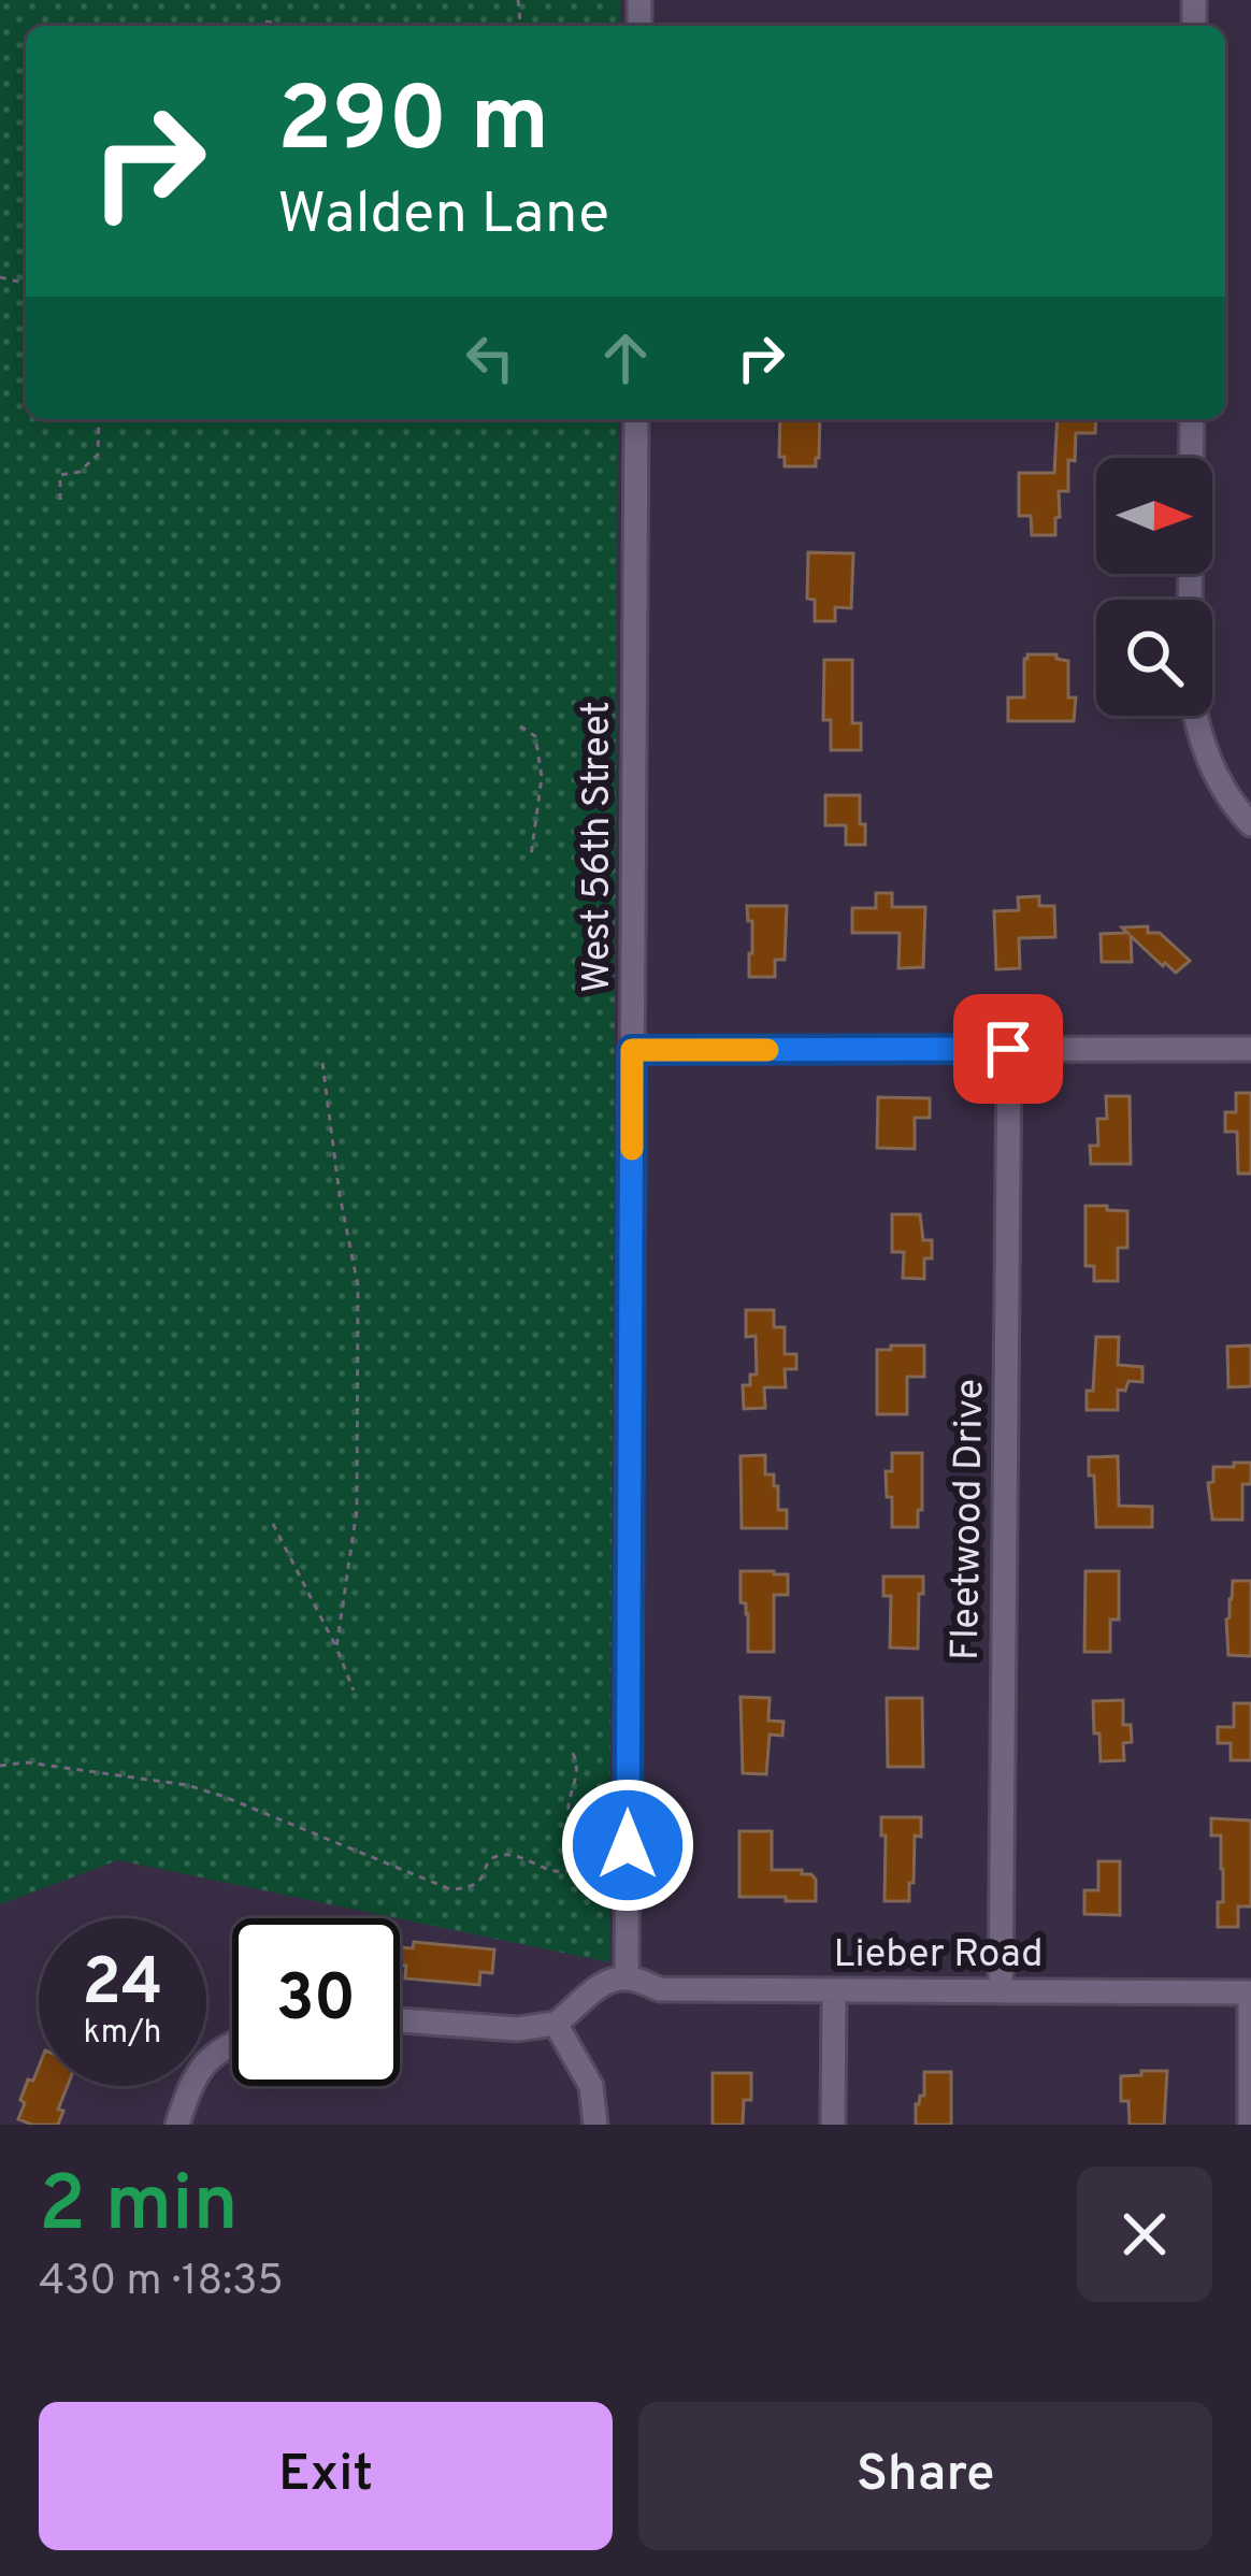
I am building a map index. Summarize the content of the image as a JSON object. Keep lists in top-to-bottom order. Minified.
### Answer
{"streets":{"street":["West 56th Street","Fleetwood Drive","Lieber Road"]},"crossings":[["West 56th Street","Lieber Road"],["Fleetwood Drive","Lieber Road"]],"north":"right","page":{"turn":["290 m","Walden Lane"],"speed":"24 km/h","limit":"30","heading":["2 min","430 m · 18:35"],"buttons":["Exit","Share"]}}
